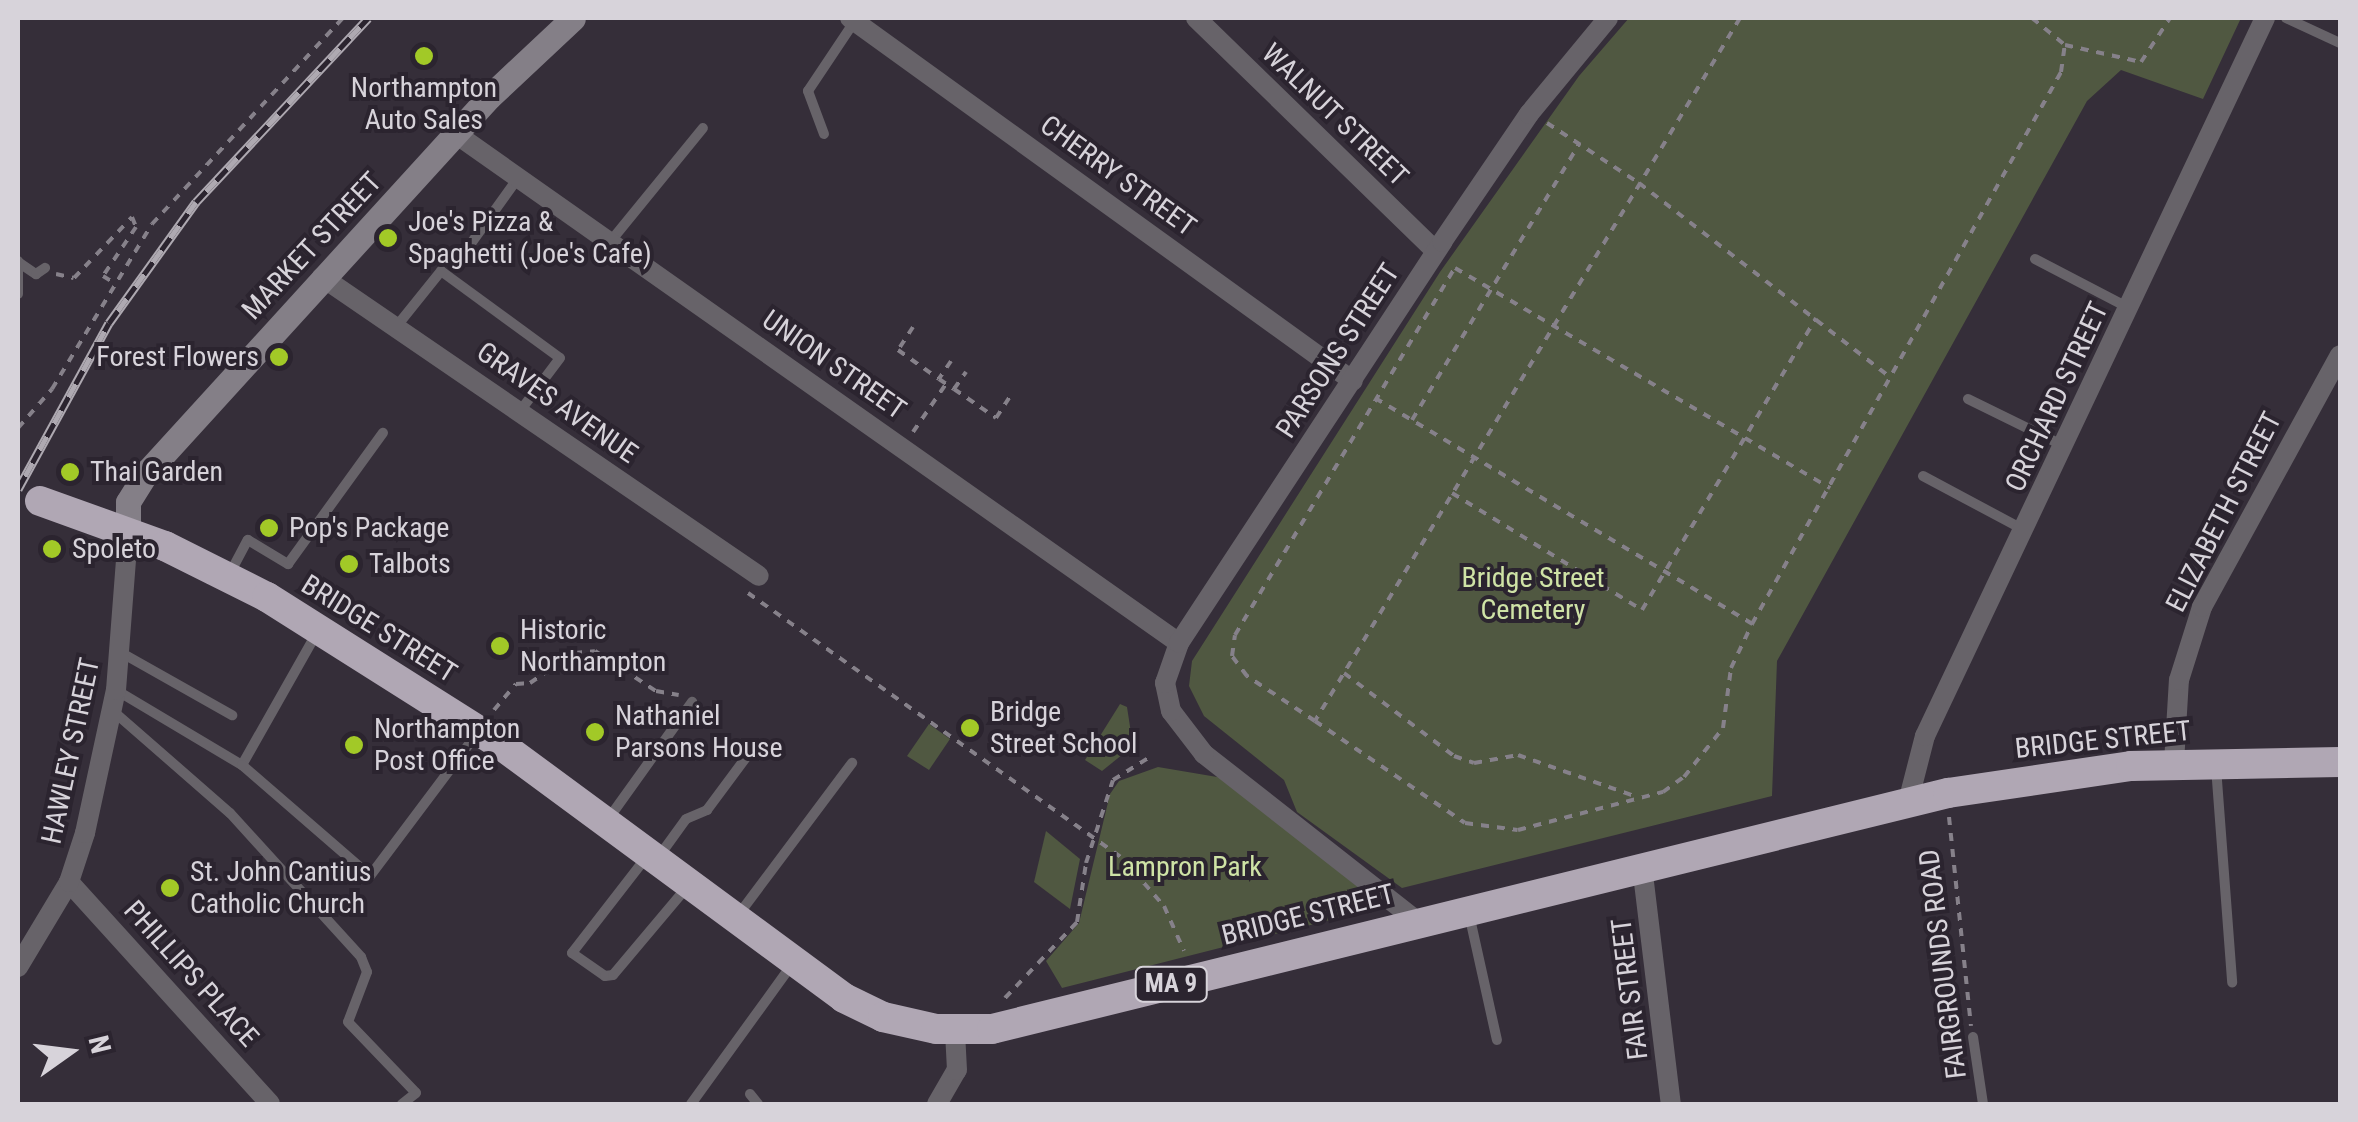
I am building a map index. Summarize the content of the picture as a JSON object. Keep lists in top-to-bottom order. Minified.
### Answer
{"streets":{"highway":["BRIDGE STREET","MA 9"],"street":["WALNUT STREET","CHERRY STREET","MARKET STREET","PARSONS STREET","UNION STREET","ORCHARD STREET","GRAVES AVENUE","ELIZABETH STREET","HAWLEY STREET","PHILLIPS PLACE","FAIR STREET"],"lane":["FAIRGROUNDS ROAD"]},"crossings":[["WALNUT STREET","PARSONS STREET"],["CHERRY STREET","PARSONS STREET"],["MARKET STREET","UNION STREET"],["MARKET STREET","GRAVES AVENUE"],["MARKET STREET","BRIDGE STREET"],["MARKET STREET","HAWLEY STREET"],["MARKET STREET","MA 9"],["PARSONS STREET","UNION STREET"],["PARSONS STREET","BRIDGE STREET"],["ORCHARD STREET","BRIDGE STREET"],["ELIZABETH STREET","BRIDGE STREET"],["BRIDGE STREET","HAWLEY STREET"],["BRIDGE STREET","MA 9"],["BRIDGE STREET","FAIR STREET"],["HAWLEY STREET","PHILLIPS PLACE"],["HAWLEY STREET","MA 9"]],"parks":["Bridge Street Cemetery","Lampron Park"],"places":["Northampton Auto Sales","Joe's Pizza & Spaghetti (Joe's Cafe)","Forest Flowers","Thai Garden","Pop's Package","Spoleto","Talbots","Historic Northampton","Bridge Street School","Nathaniel Parsons House","Northampton Post Office","St. John Cantius Catholic Church"],"north":"right"}
